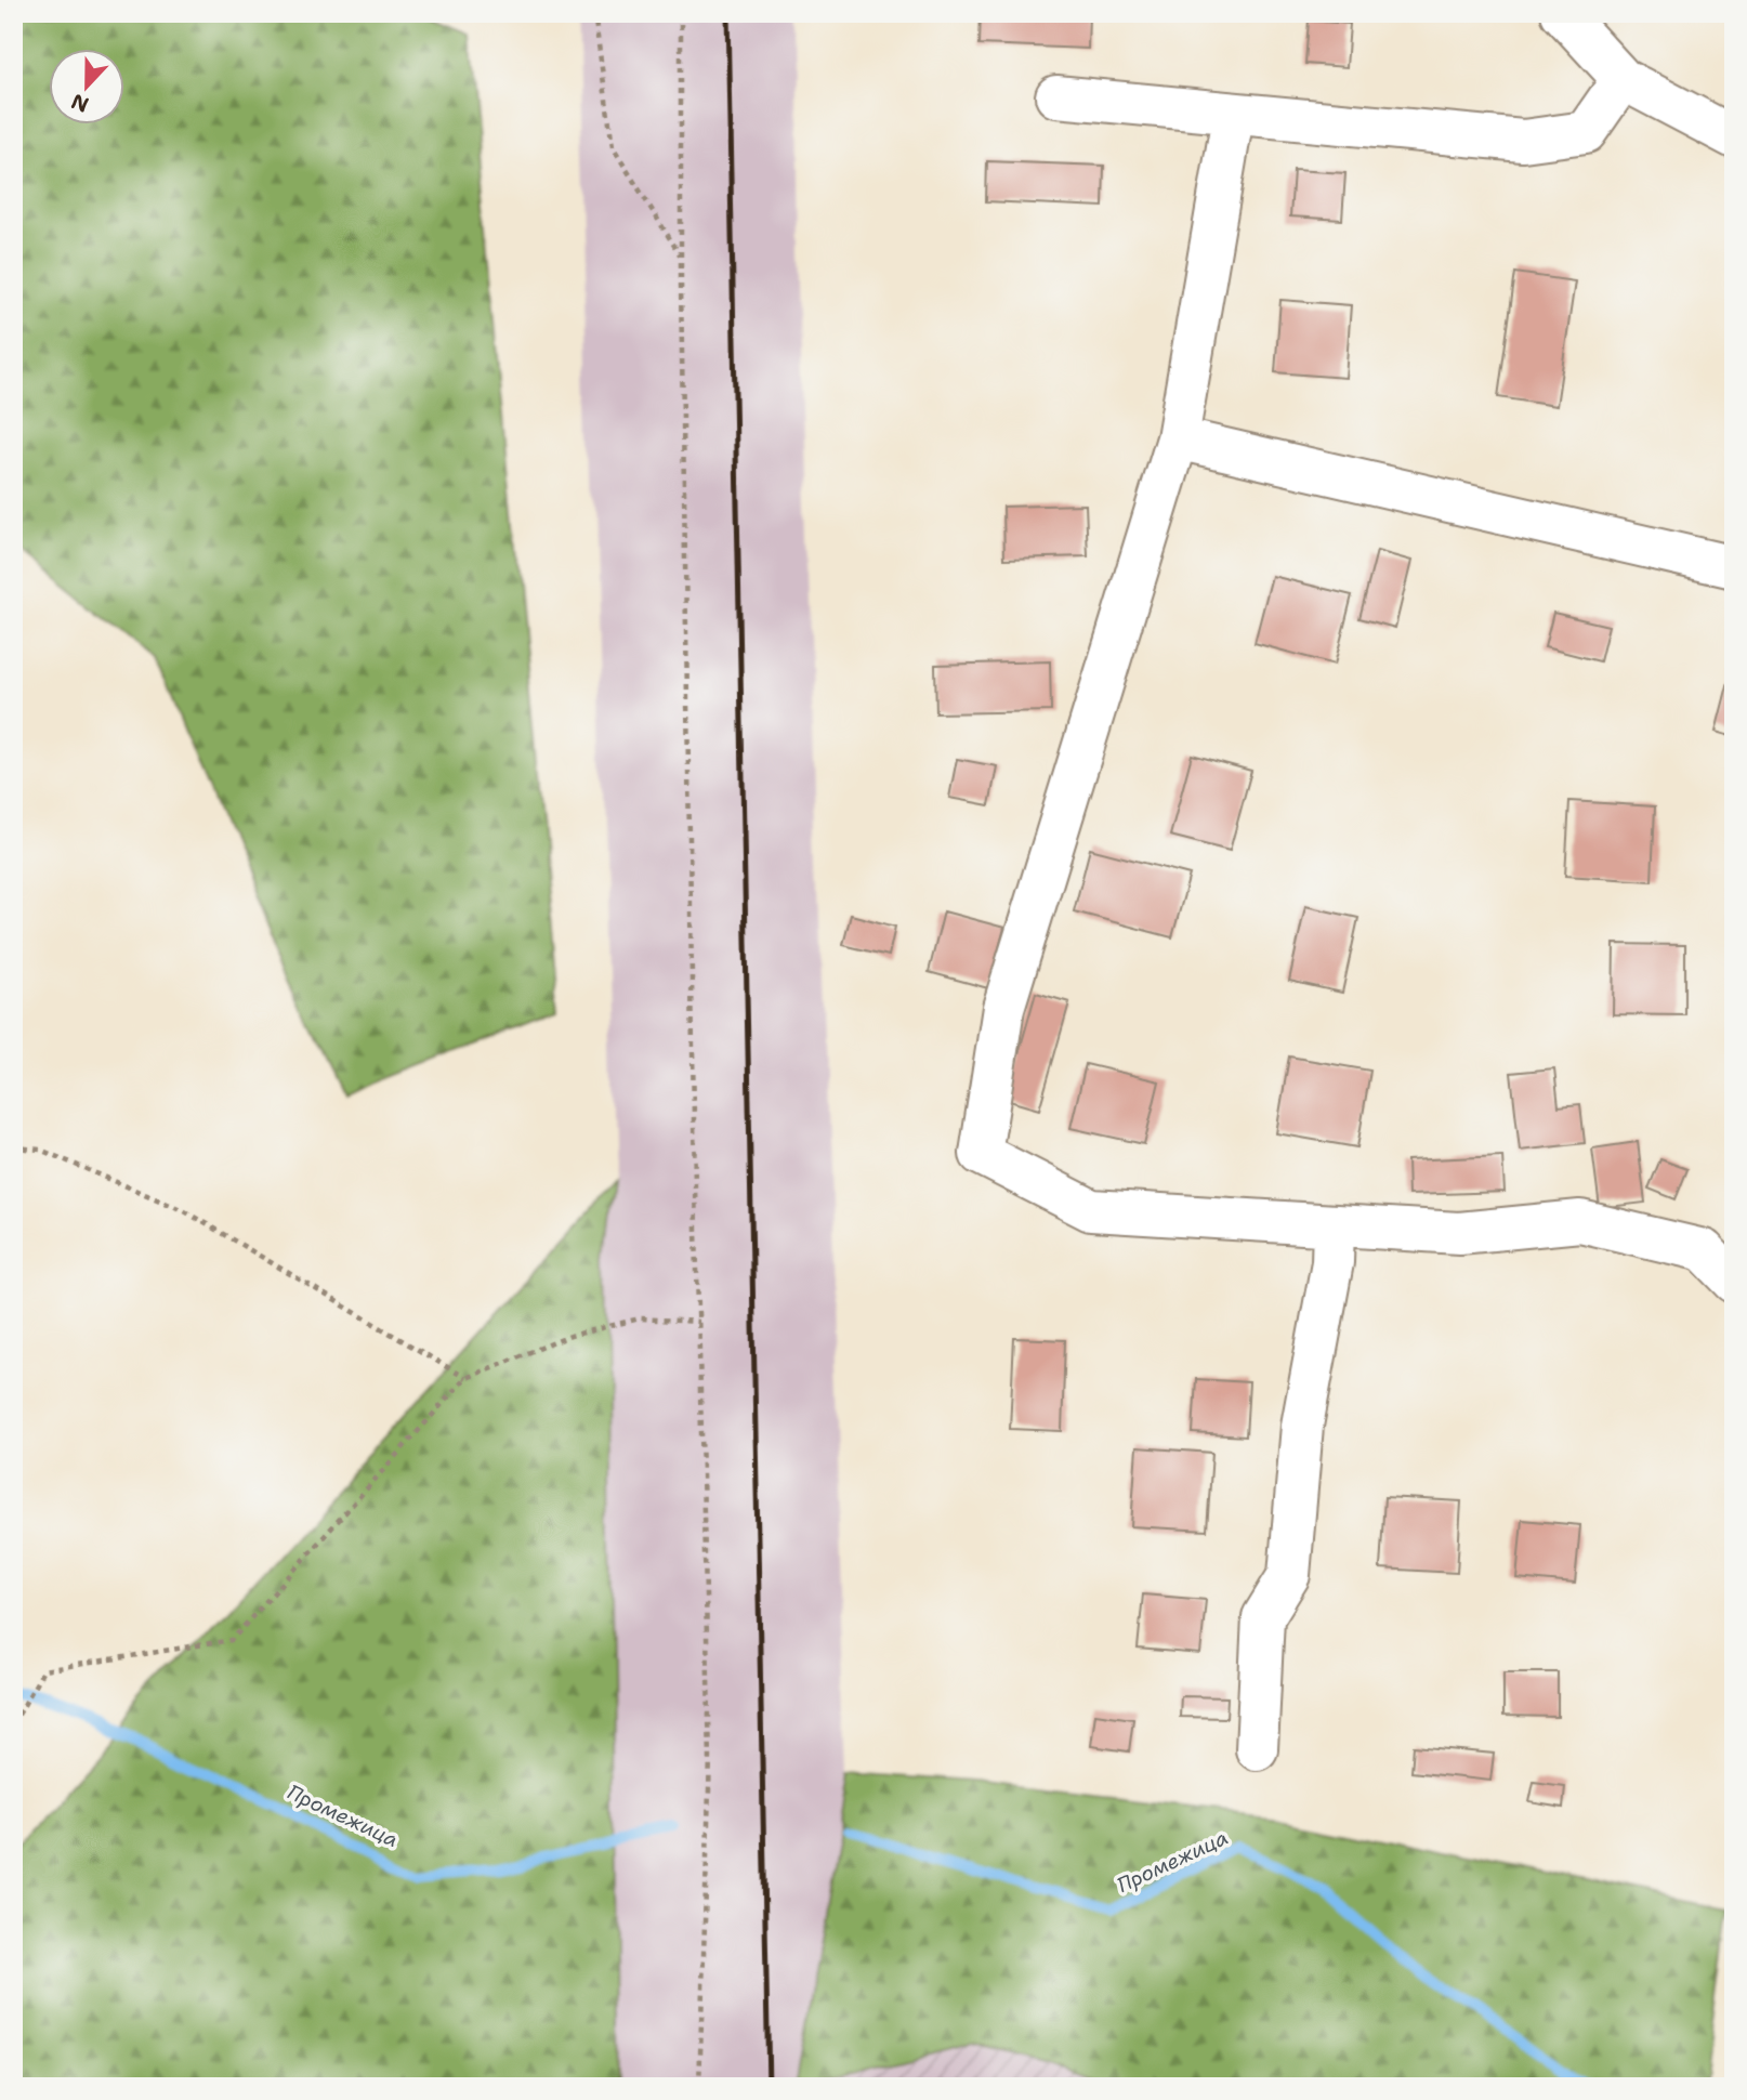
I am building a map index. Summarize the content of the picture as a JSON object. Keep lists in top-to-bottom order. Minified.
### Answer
{"water":["Промежица"],"north":"bottom"}
